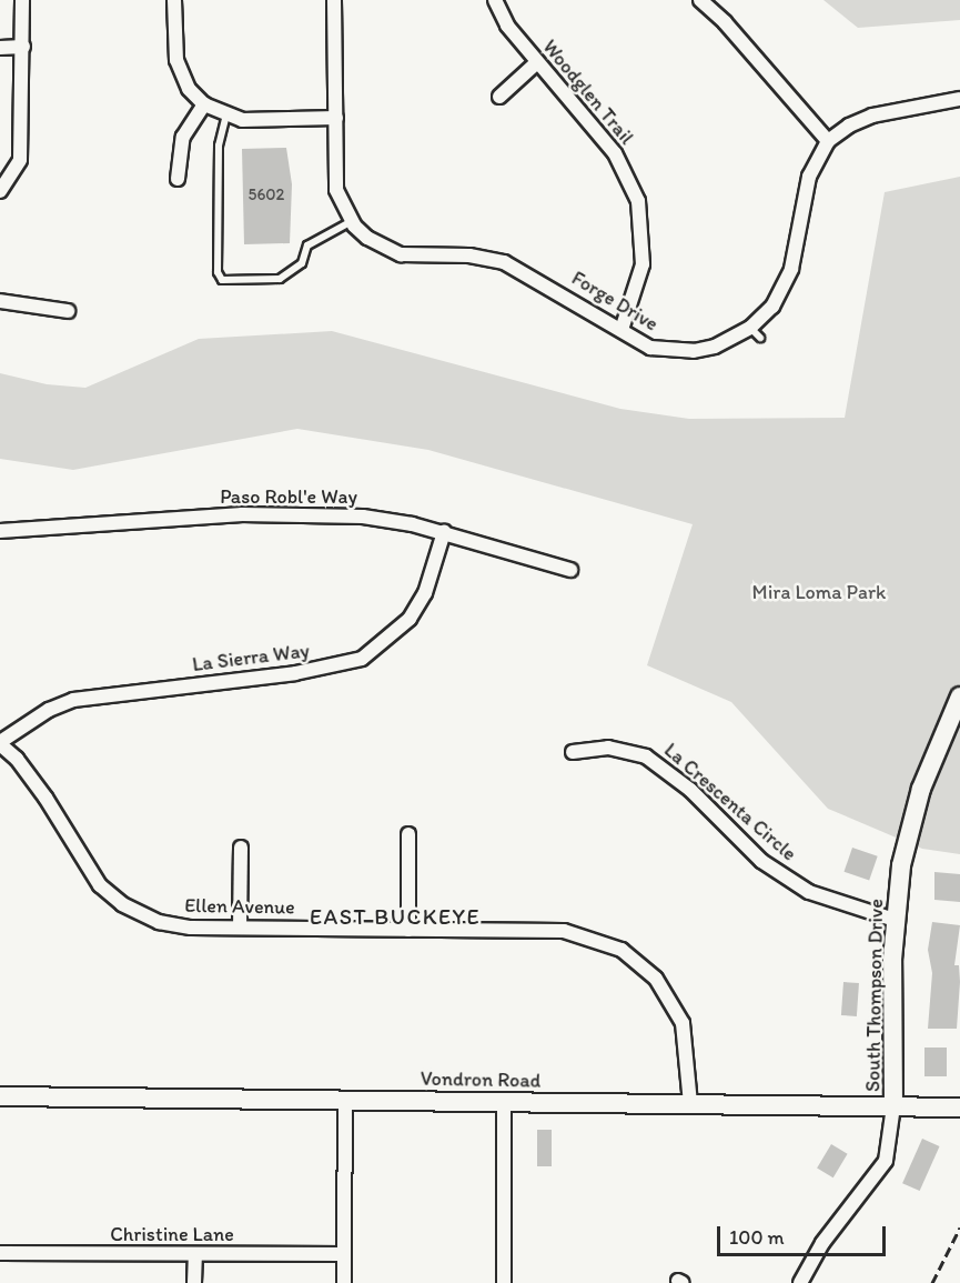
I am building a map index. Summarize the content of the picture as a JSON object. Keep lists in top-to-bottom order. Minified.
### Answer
{"streets":{"street":["Woodglen Trail","Forge Drive","Paso Robl'e Way","La Sierra Way","La Crescenta Circle","Ellen Avenue","South Thompson Drive","Vondron Road","Christine Lane"]},"crossings":[["Woodglen Trail","Forge Drive"],["Paso Robl'e Way","La Sierra Way"],["La Sierra Way","Ellen Avenue"],["La Crescenta Circle","South Thompson Drive"],["Ellen Avenue","Vondron Road"],["South Thompson Drive","Vondron Road"]],"districts":["EAST BUCKEYE"],"parks":["Mira Loma Park"],"house_numbers":["5602"],"scale_bar":"100 m"}
